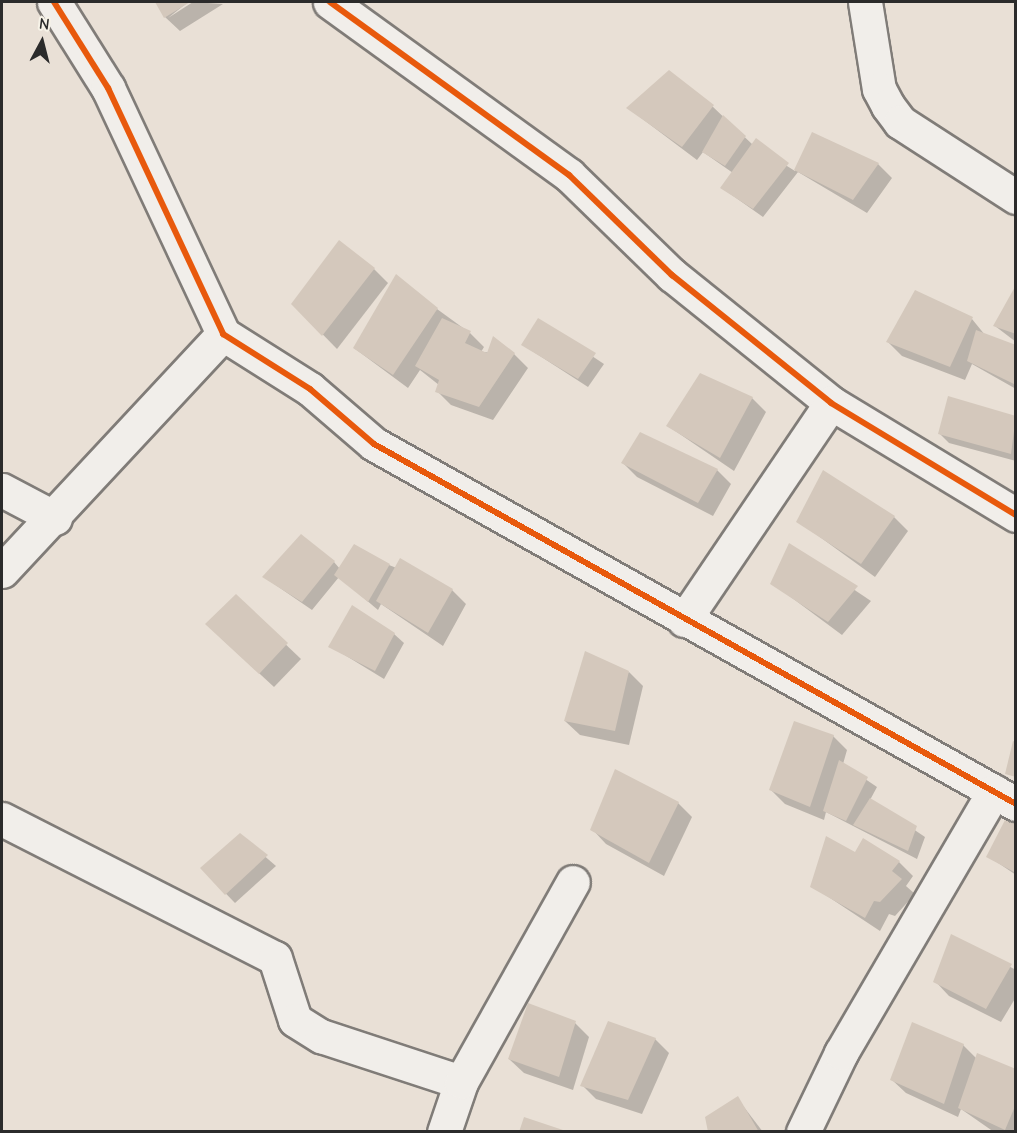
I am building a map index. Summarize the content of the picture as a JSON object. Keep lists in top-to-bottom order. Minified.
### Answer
{"north":"top"}
